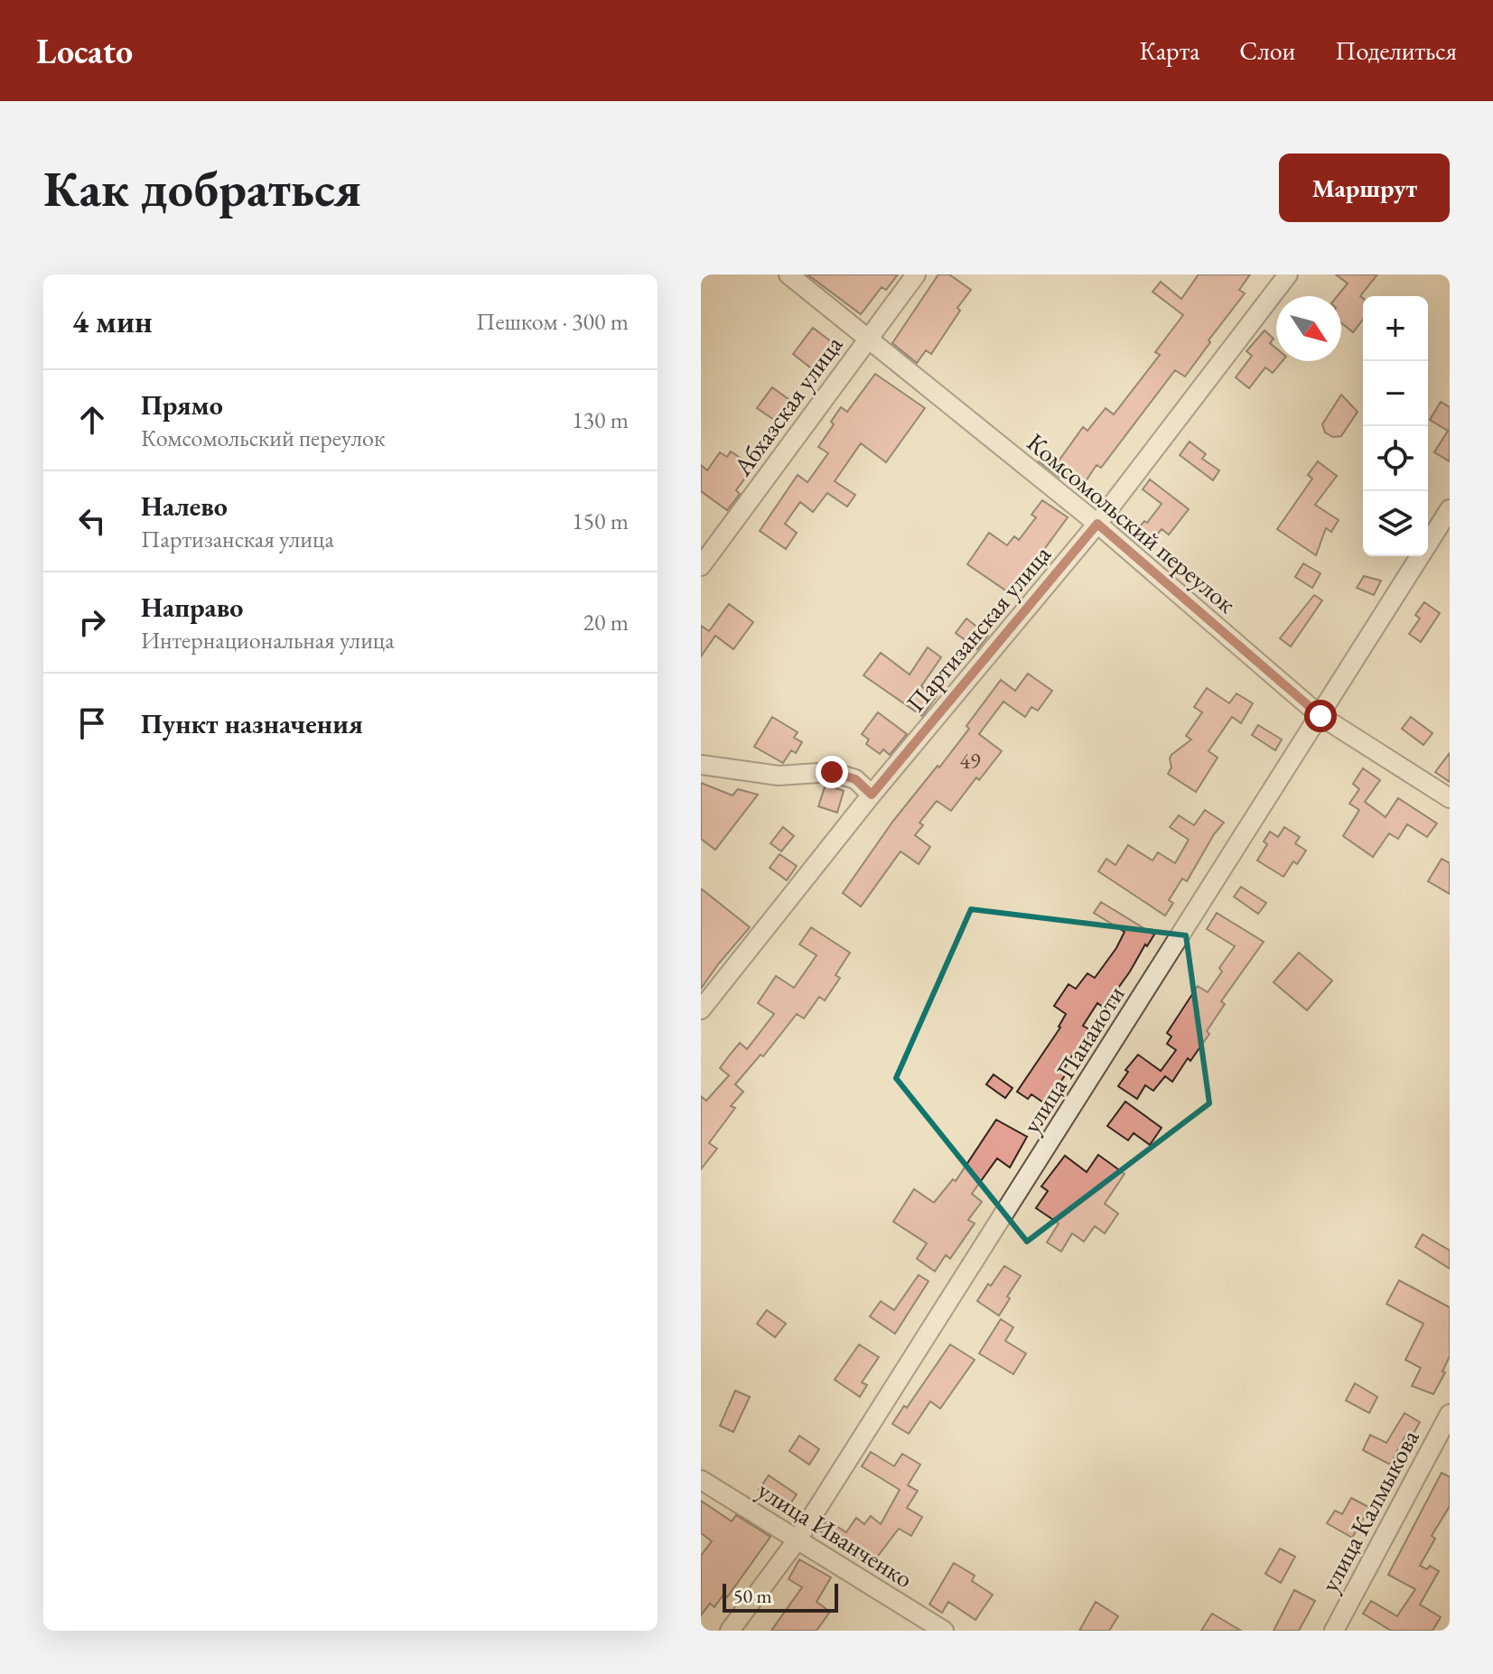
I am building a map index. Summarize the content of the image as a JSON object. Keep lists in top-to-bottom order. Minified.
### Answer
{"streets":{"street":["Абхазская улица","Комсомольский переулок","Партизанская улица","улица Панаиоти","улица Калмыкова","улица Иванченко"]},"crossings":[["Абхазская улица","Комсомольский переулок"],["Комсомольский переулок","Партизанская улица"],["Комсомольский переулок","улица Панаиоти"],["улица Панаиоти","улица Иванченко"]],"house_numbers":["49"],"scale_bar":"50 m","north":"bottom right","page":{"header":"Locato","nav":["Карта","Слои","Поделиться"],"buttons":"Маршрут","title":"Как добраться","heading":["4 мин","Пешком · 300 m"],"map_buttons":["+","−"],"list":[["Прямо","Комсомольский переулок","130 m"],["Налево","Партизанская улица","150 m"],["Направо","Интернациональная улица","20 m"],"Пункт назначения"],"scale":"50 m"}}
